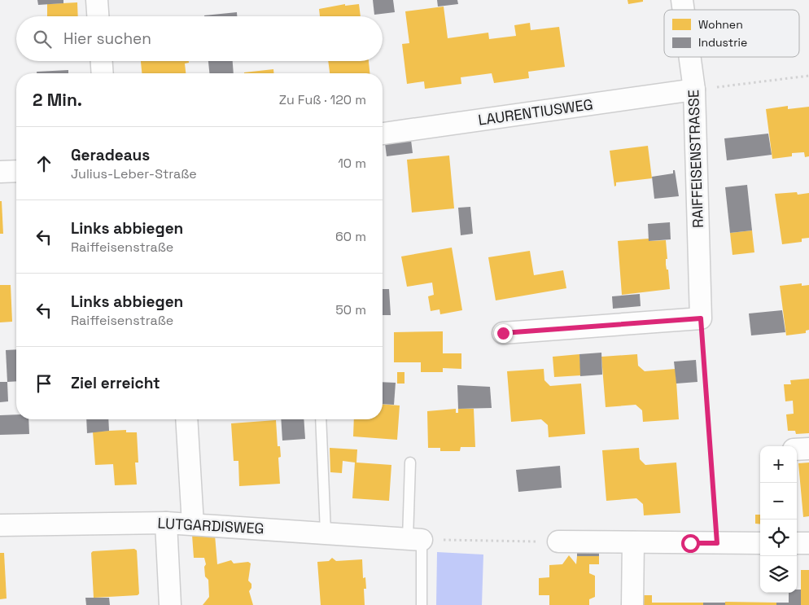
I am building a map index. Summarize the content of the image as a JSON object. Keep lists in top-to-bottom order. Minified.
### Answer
{"streets":{"street":["LAURENTIUSWEG","RAIFFEISENSTRASSE","LUTGARDISWEG"]},"crossings":[["LAURENTIUSWEG","RAIFFEISENSTRASSE"]],"legend":["Wohnen","Industrie"],"page":{"search":"Hier suchen","heading":["2 Min.","Zu Fuß · 120 m"],"list":[["Geradeaus","Julius-Leber-Straße","10 m"],["Links abbiegen","Raiffeisenstraße","60 m"],["Links abbiegen","Raiffeisenstraße","50 m"],"Ziel erreicht"],"map_buttons":["+","−"]}}
